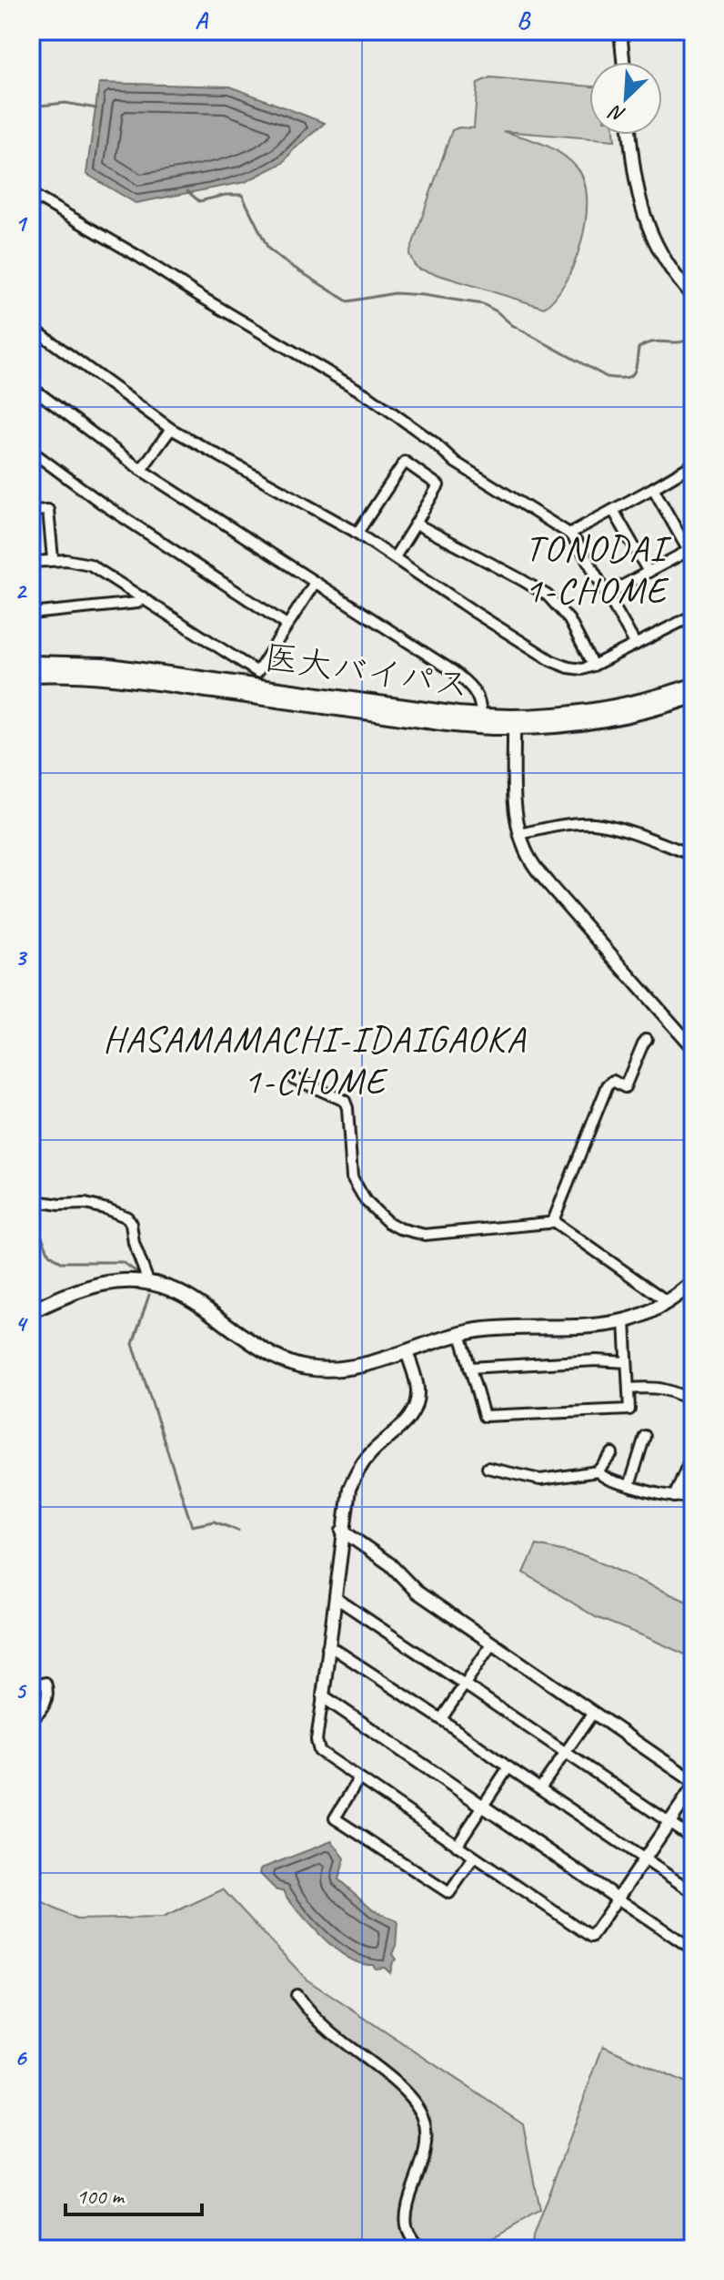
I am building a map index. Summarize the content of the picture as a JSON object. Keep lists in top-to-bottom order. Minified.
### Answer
{"streets":{"main road":["医大バイパス"]},"districts":["TONODAI 1-CHOME","HASAMAMACHI-IDAIGAOKA 1-CHOME"],"scale_bar":"100 m","north":"bottom left","grid":{"columns":["A","B"],"rows":["1","2","3","4","5","6"]}}
